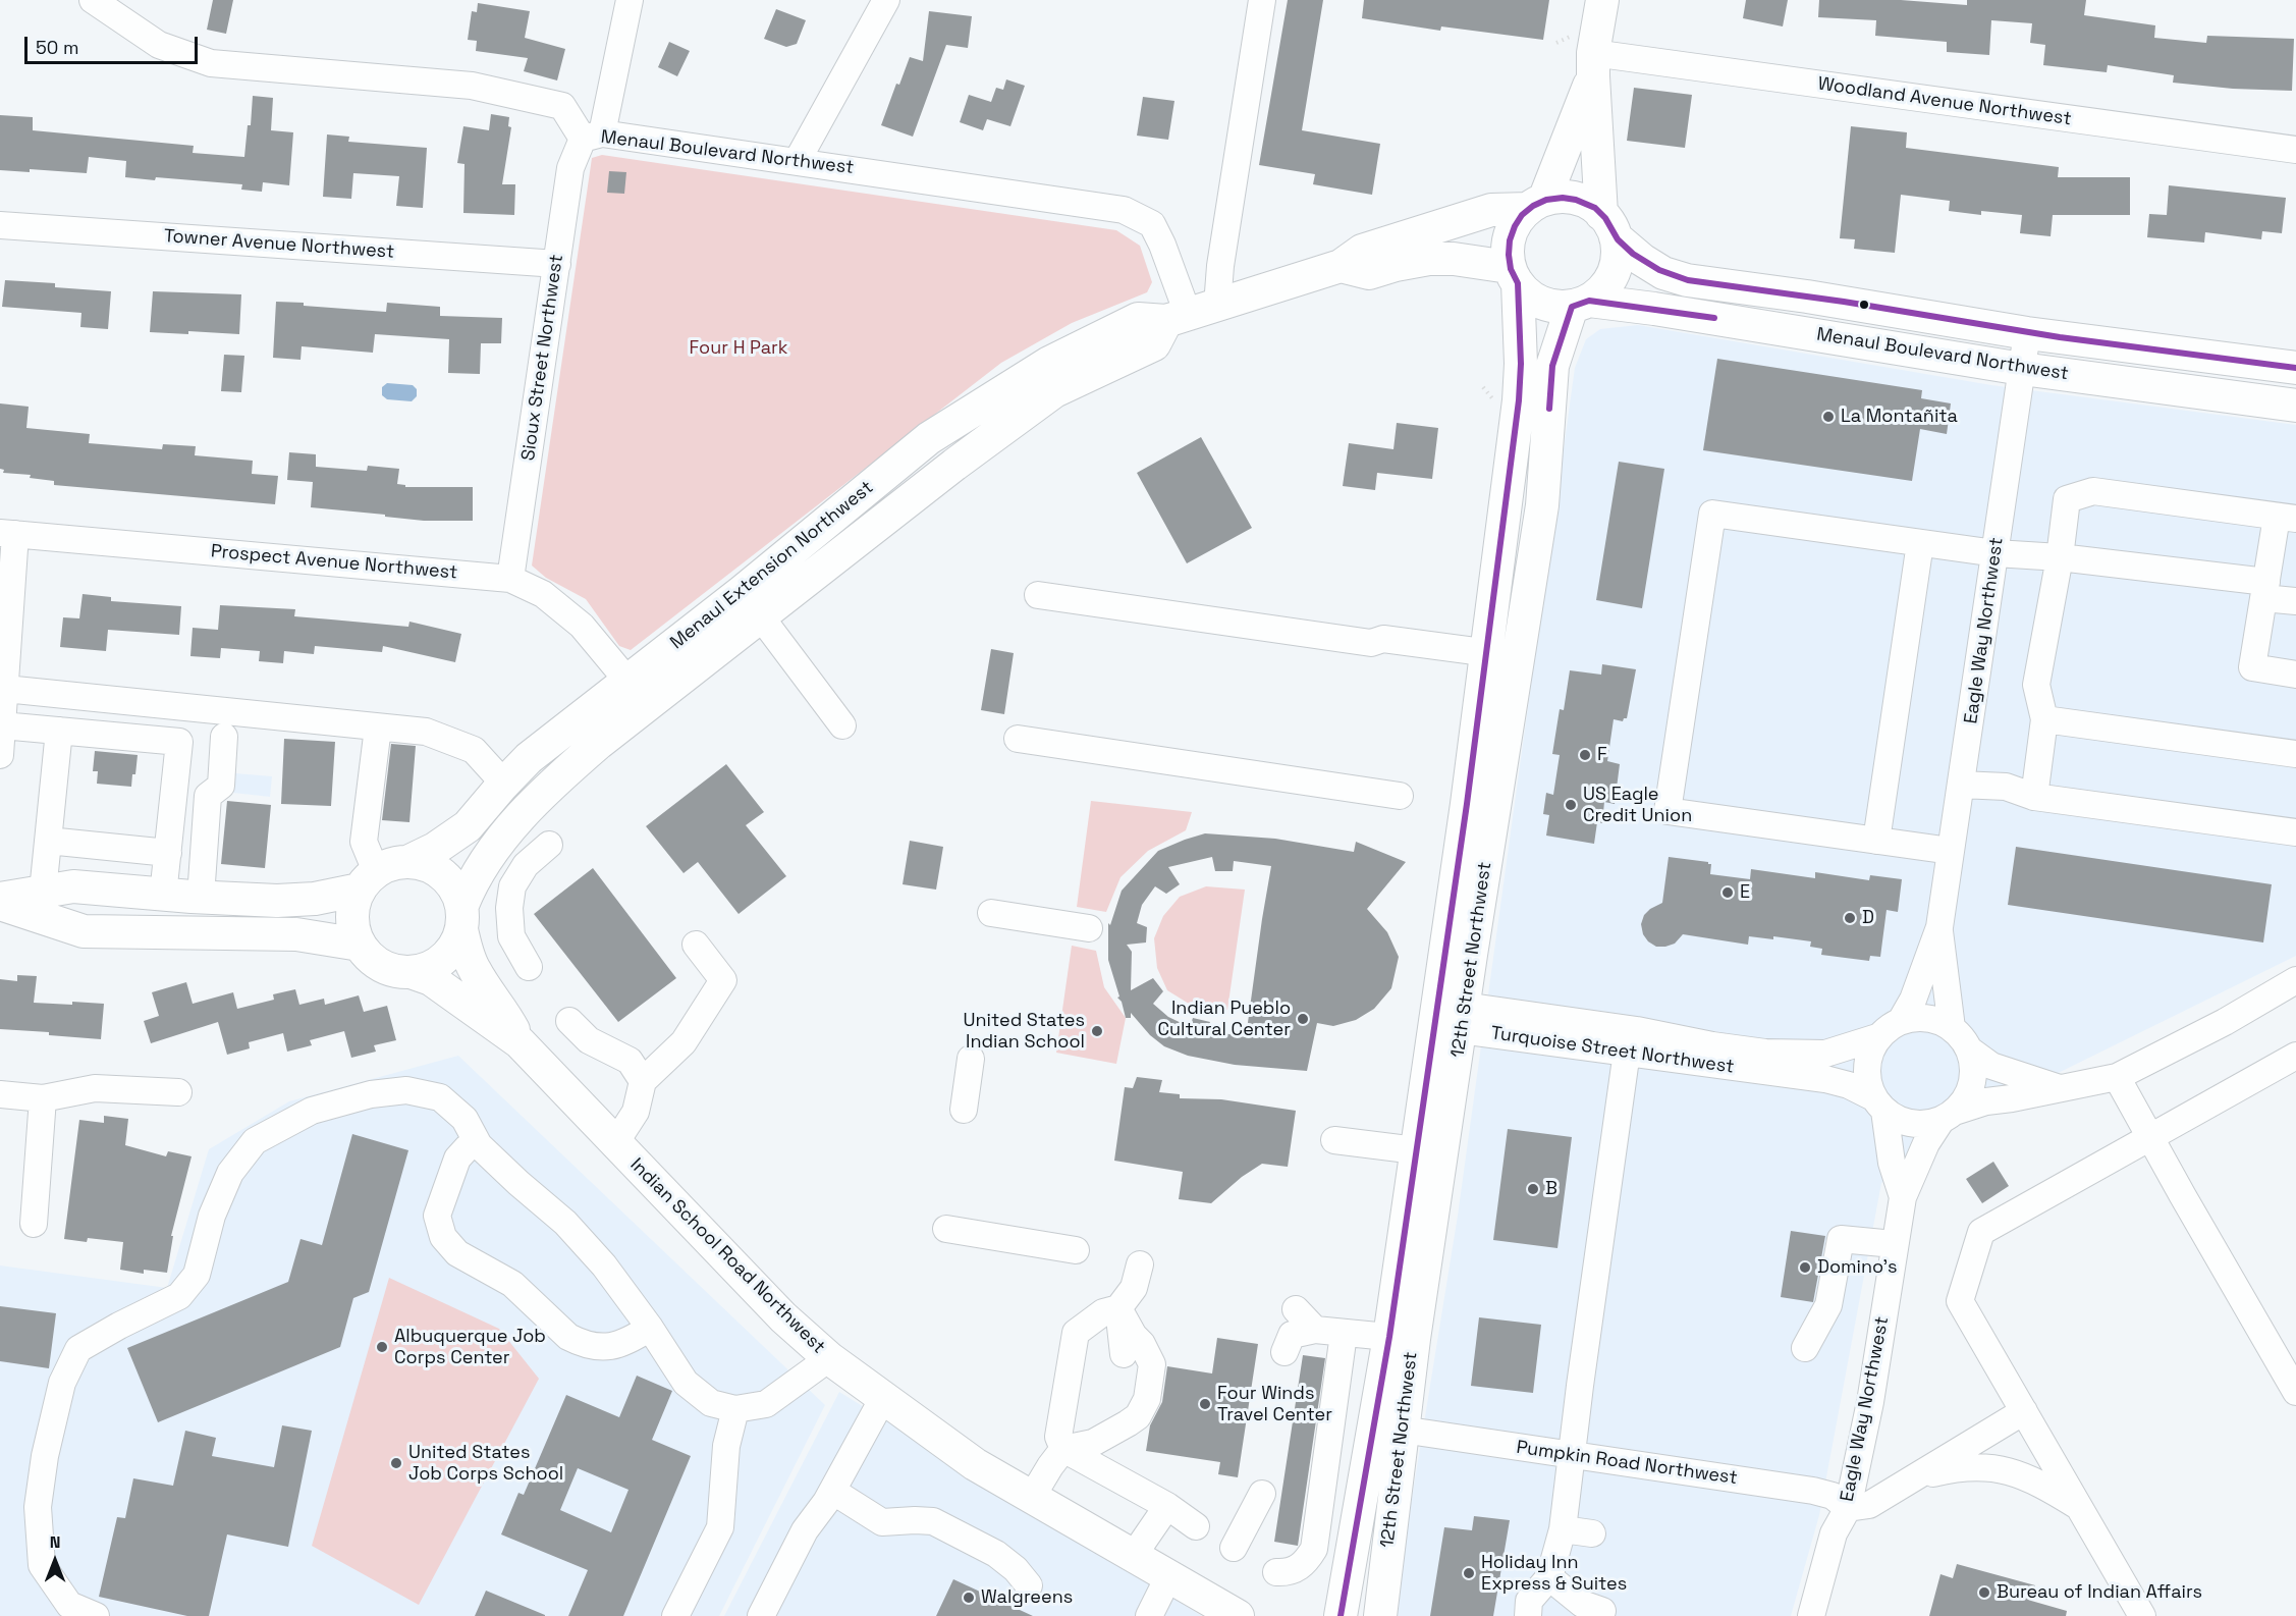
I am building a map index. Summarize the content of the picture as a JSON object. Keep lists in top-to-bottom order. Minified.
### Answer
{"streets":{"main road":["Menaul Boulevard Northwest","Menaul Extension Northwest","12th Street Northwest","Indian School Road Northwest"],"street":["Woodland Avenue Northwest","Towner Avenue Northwest","Sioux Street Northwest","Prospect Avenue Northwest","Eagle Way Northwest","Turquoise Street Northwest","Pumpkin Road Northwest"]},"crossings":[["Menaul Boulevard Northwest","Sioux Street Northwest"],["Menaul Boulevard Northwest","Menaul Extension Northwest"],["Menaul Boulevard Northwest","Eagle Way Northwest"],["Menaul Boulevard Northwest","12th Street Northwest"],["Towner Avenue Northwest","Sioux Street Northwest"],["Sioux Street Northwest","Prospect Avenue Northwest"],["Prospect Avenue Northwest","Menaul Extension Northwest"],["Menaul Extension Northwest","Indian School Road Northwest"],["Eagle Way Northwest","Turquoise Street Northwest"],["Eagle Way Northwest","Pumpkin Road Northwest"],["12th Street Northwest","Turquoise Street Northwest"],["12th Street Northwest","Pumpkin Road Northwest"]],"parks":["Four H Park"],"places":["La Montañita","F","US Eagle Credit Union","E","D","Indian Pueblo Cultural Center","United States Indian School","B","Domino's","Albuquerque Job Corps Center","Four Winds Travel Center","United States Job Corps School","Holiday Inn Express & Suites","Bureau of Indian Affairs","Walgreens"],"scale_bar":"50 m","north":"top"}
